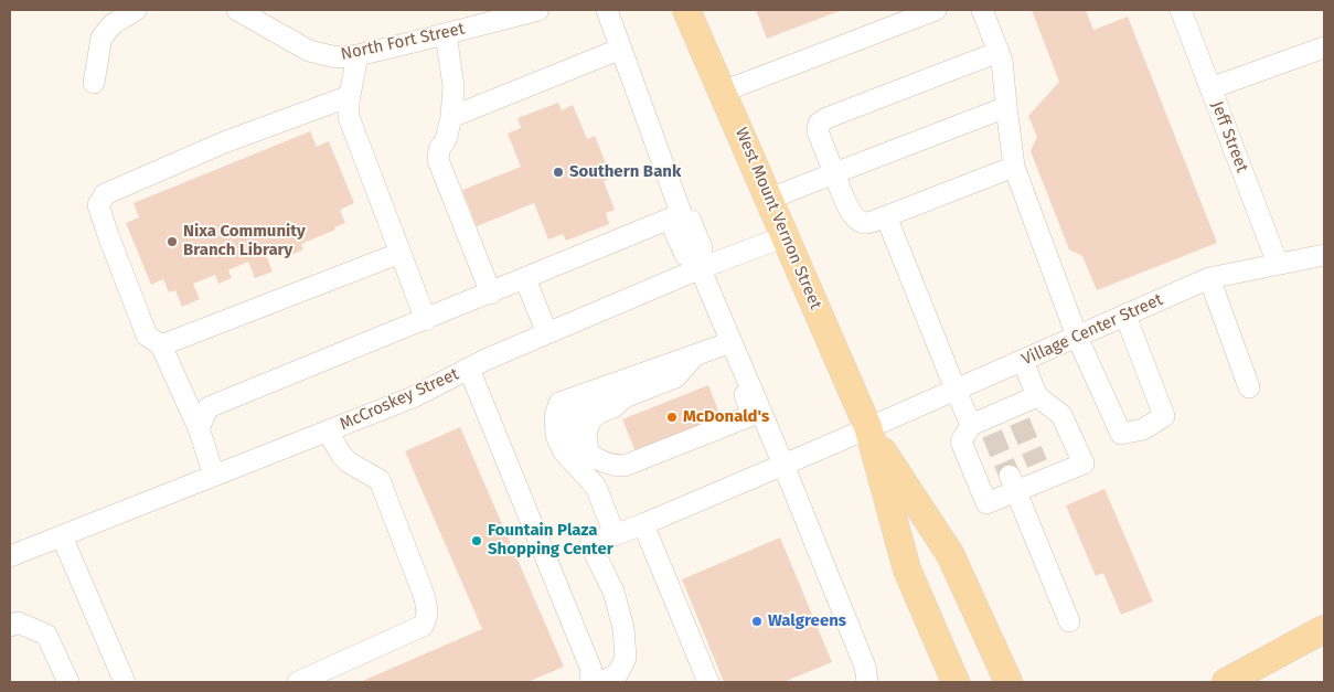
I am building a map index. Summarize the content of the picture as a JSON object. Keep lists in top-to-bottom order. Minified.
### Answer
{"streets":{"main road":["West Mount Vernon Street"],"street":["North Fort Street","Jeff Street","Village Center Street","McCroskey Street"]},"crossings":[["Jeff Street","Village Center Street"],["West Mount Vernon Street","Village Center Street"],["West Mount Vernon Street","McCroskey Street"]],"places":["Southern Bank","Nixa Community Branch Library","McDonald's","Fountain Plaza Shopping Center","Walgreens"]}
